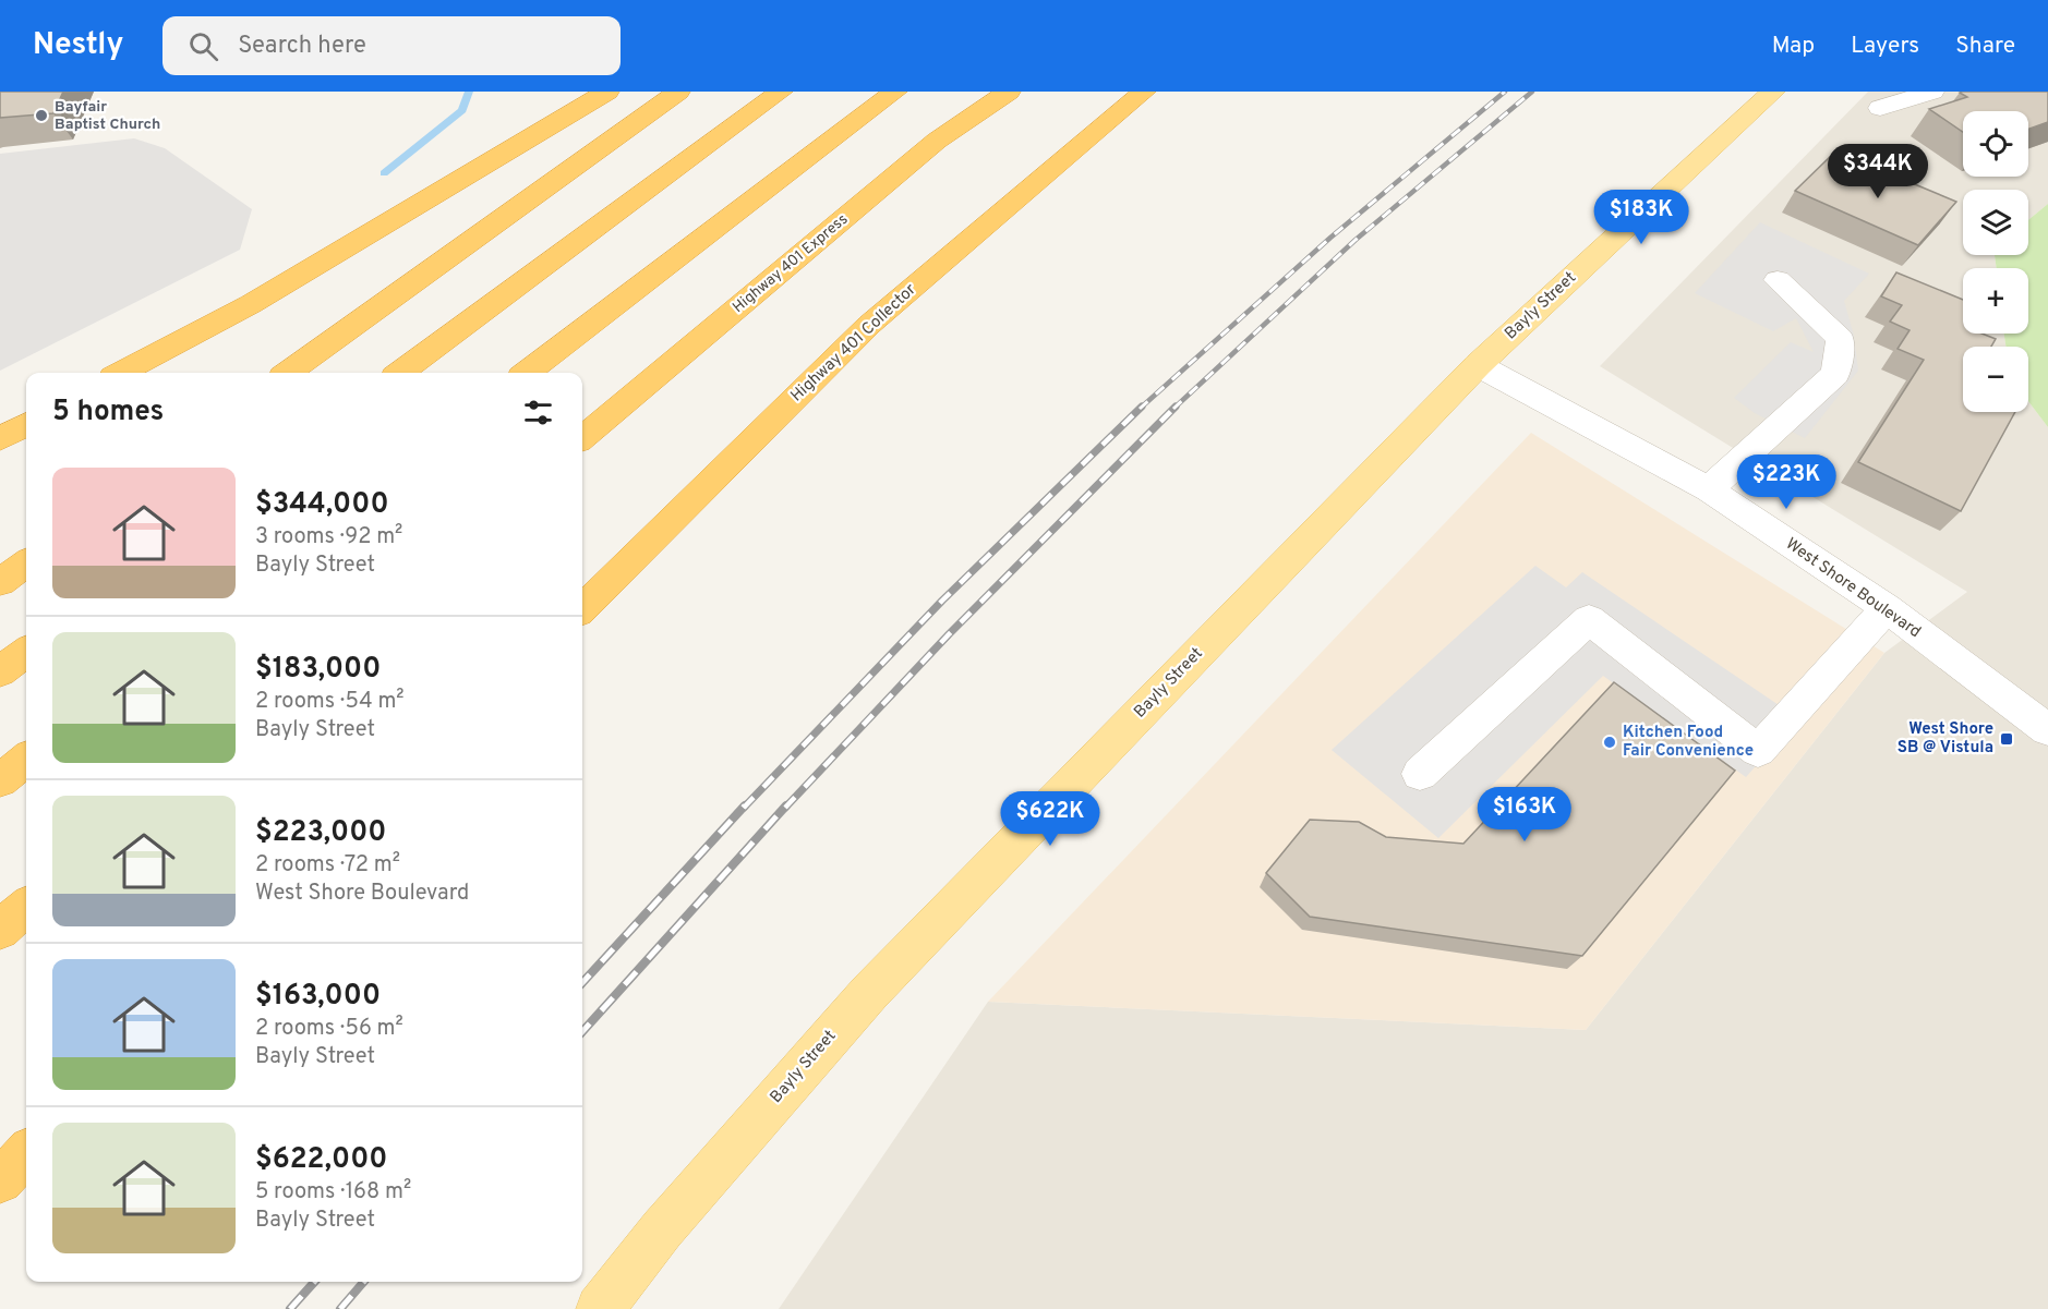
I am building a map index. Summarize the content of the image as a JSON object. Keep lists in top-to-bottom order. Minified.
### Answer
{"streets":{"highway":["Highway 401 Express","Highway 401 Collector"],"main road":["Bayly Street"],"street":["West Shore Boulevard"]},"crossings":[["Bayly Street","West Shore Boulevard"]],"places":{"other":["Bayfair Baptist Church","Kitchen Food Fair Convenience"],"transit":["West Shore SB @ Vistula"]},"page":{"header":"Nestly","search":"Search here","nav":["Map","Layers","Share"],"map_buttons":["+","−"],"price":["$344K","$183K","$223K","$163K","$622K"],"heading":"5 homes","list":[{"name":"$344,000","note":"3 rooms · 92 m² · Bayly Street"},{"name":"$183,000","note":"2 rooms · 54 m² · Bayly Street"},{"name":"$223,000","note":"2 rooms · 72 m² · West Shore Boulevard"},{"name":"$163,000","note":"2 rooms · 56 m² · Bayly Street"},{"name":"$622,000","note":"5 rooms · 168 m² · Bayly Street"}]}}
